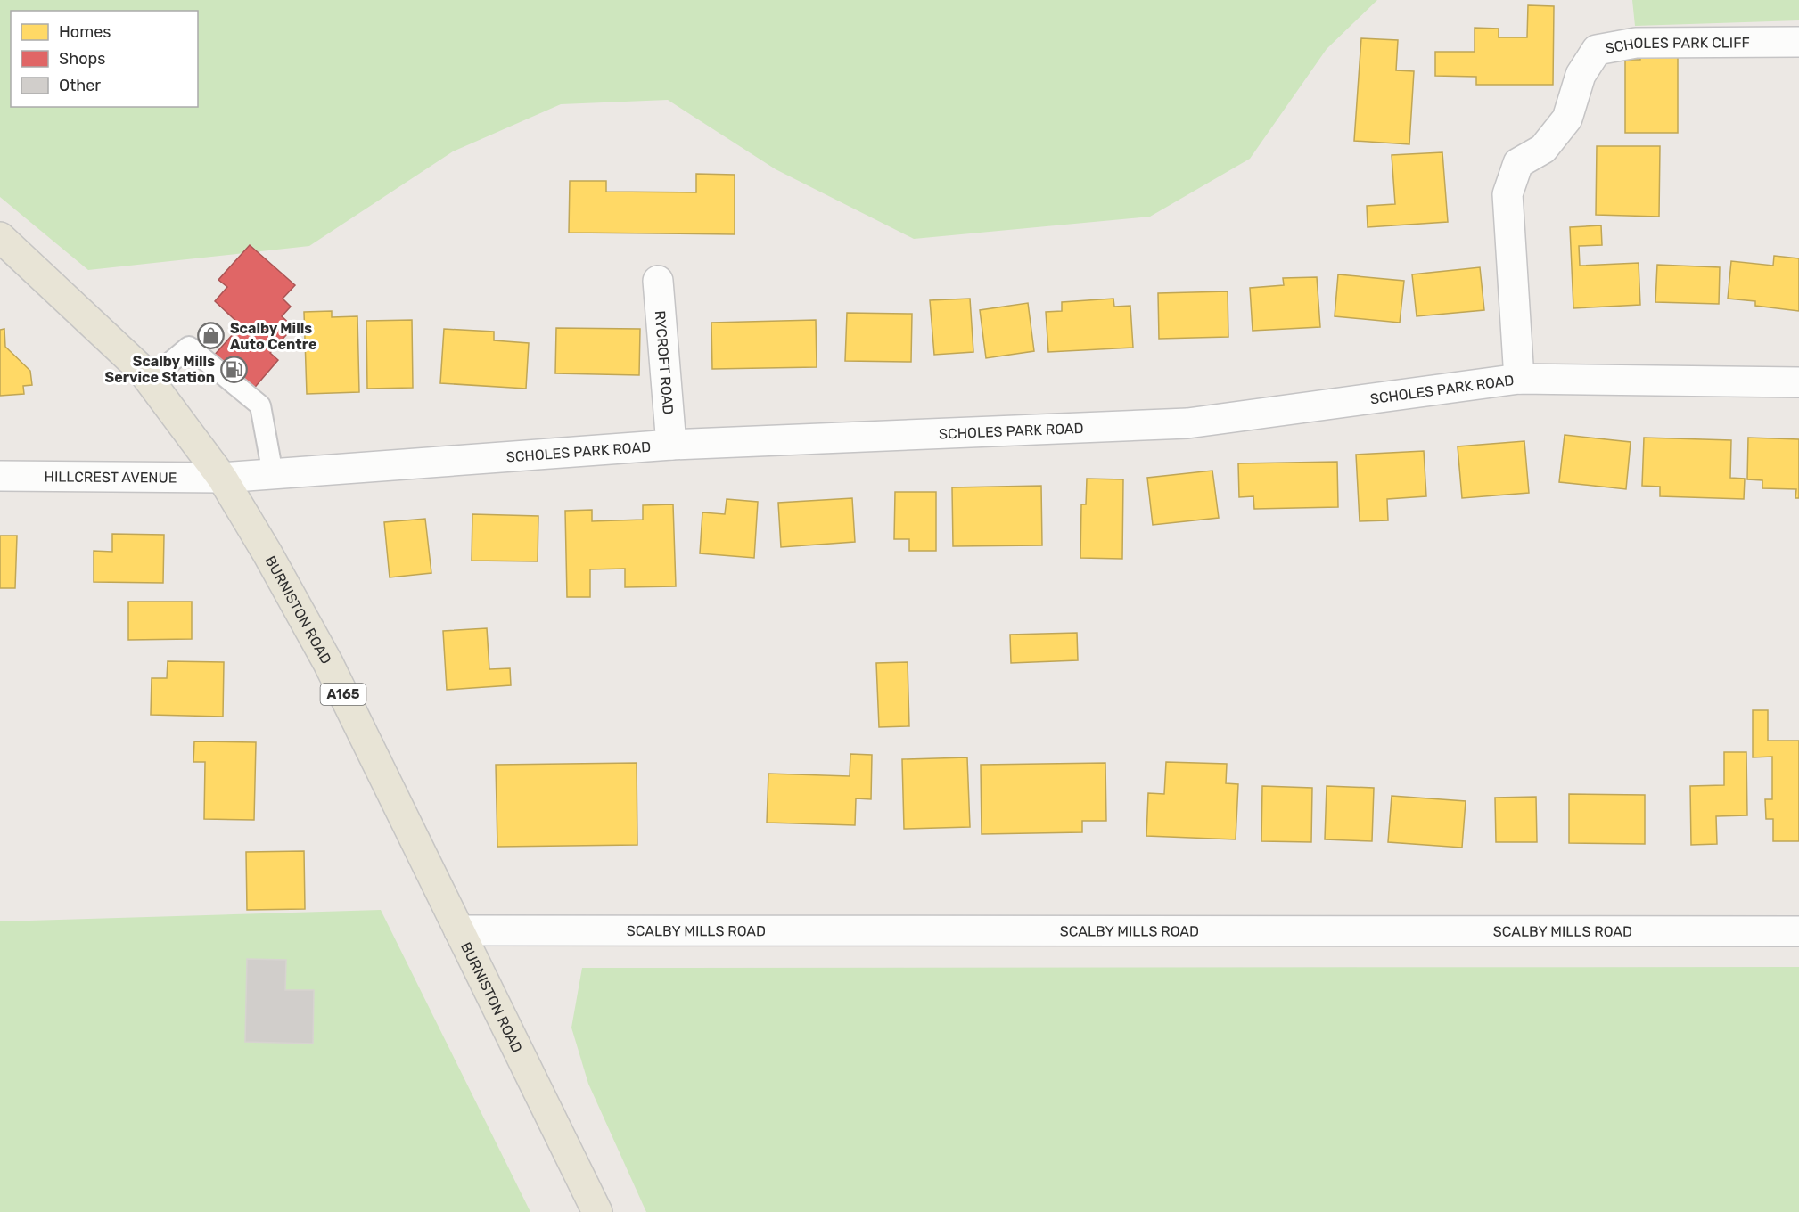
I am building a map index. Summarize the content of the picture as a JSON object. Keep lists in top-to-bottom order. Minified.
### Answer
{"streets":{"main road":["BURNISTON ROAD","A165"],"street":["SCHOLES PARK CLIFF","RYCROFT ROAD","SCHOLES PARK ROAD","HILLCREST AVENUE","SCALBY MILLS ROAD"]},"crossings":[["SCHOLES PARK CLIFF","SCHOLES PARK ROAD"],["RYCROFT ROAD","SCHOLES PARK ROAD"],["SCHOLES PARK ROAD","HILLCREST AVENUE"],["SCHOLES PARK ROAD","BURNISTON ROAD"],["HILLCREST AVENUE","BURNISTON ROAD"],["BURNISTON ROAD","SCALBY MILLS ROAD"]],"places":{"shop":["Scalby Mills Auto Centre"],"fuel station":["Scalby Mills Service Station"]},"legend":["Homes","Shops","Other"]}
